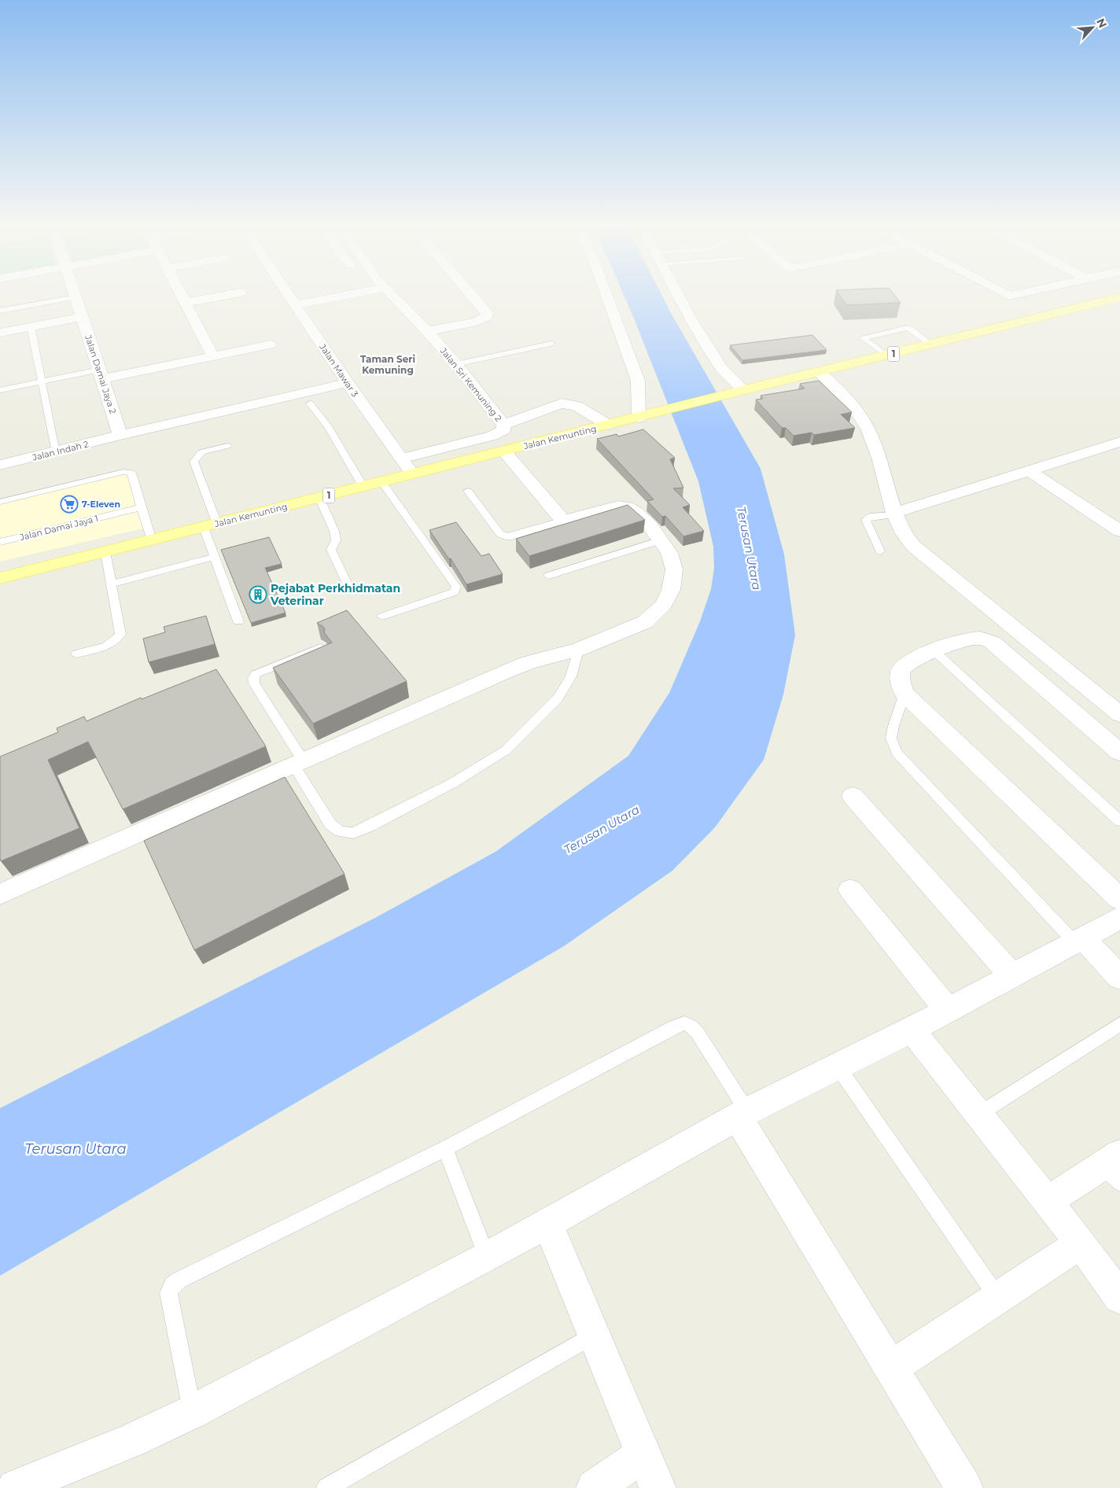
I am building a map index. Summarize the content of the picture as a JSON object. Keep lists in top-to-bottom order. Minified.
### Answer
{"streets":{"main road":["1","Jalan Kemunting"],"street":["Jalan Mawar 3","Jalan Damai Jaya 2","Jalan Sri Kemuning 2","Jalan Indah 2"],"lane":["Jalan Damai Jaya 1"]},"crossings":[["Jalan Mawar 3","Jalan Sri Kemuning 2"],["Jalan Mawar 3","Jalan Kemunting"],["Jalan Mawar 3","Jalan Indah 2"],["Jalan Damai Jaya 2","Jalan Indah 2"]],"districts":["Taman Seri Kemuning"],"water":["Terusan Utara"],"places":{"supermarket":["7-Eleven"],"building":["Pejabat Perkhidmatan Veterinar"]},"north":"top right"}
